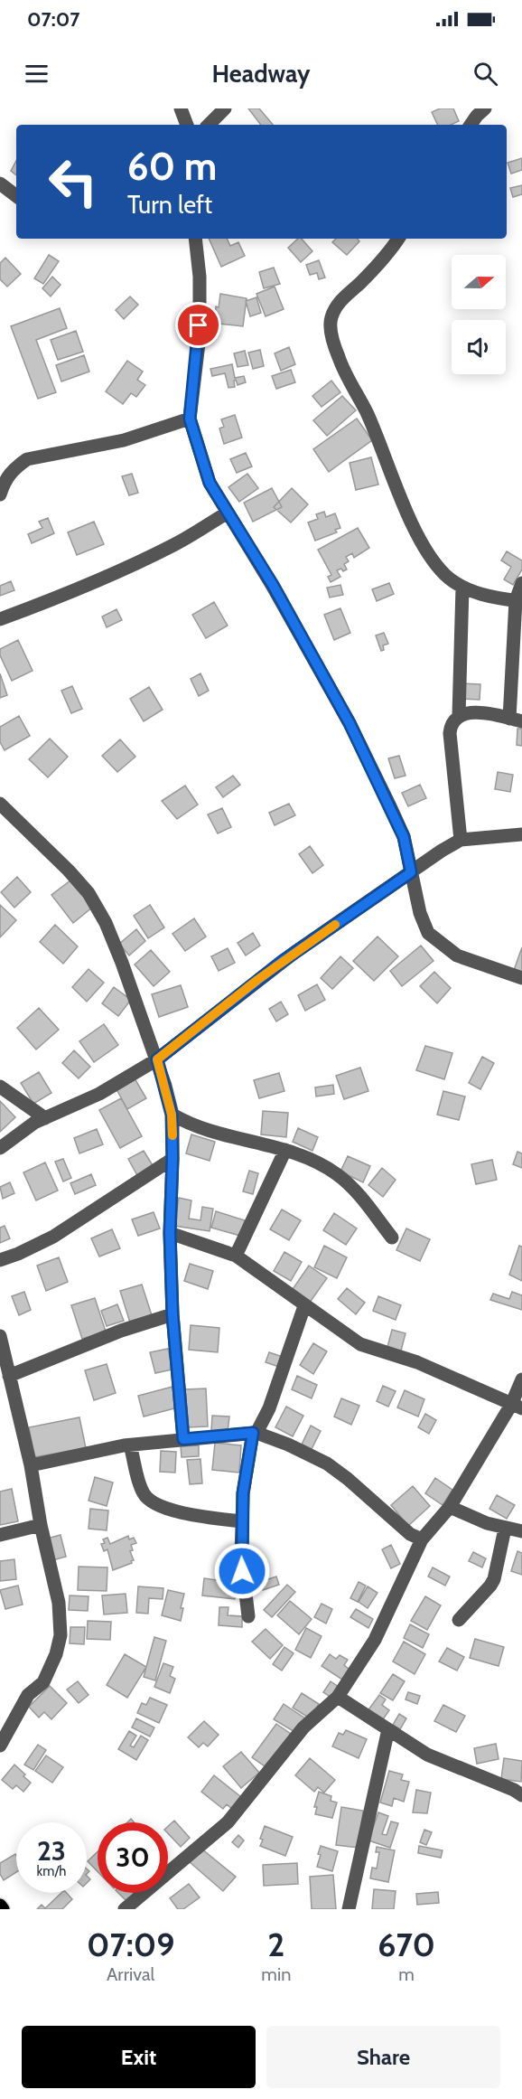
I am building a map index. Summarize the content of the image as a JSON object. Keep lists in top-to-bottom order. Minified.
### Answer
{"north":"right","page":{"status":"07:07","header":"Headway","turn":["60 m","Turn left"],"speed":"23 km/h","limit":"30","eta":["07:09","Arrival","2","min","670","m"],"buttons":["Exit","Share"]}}
